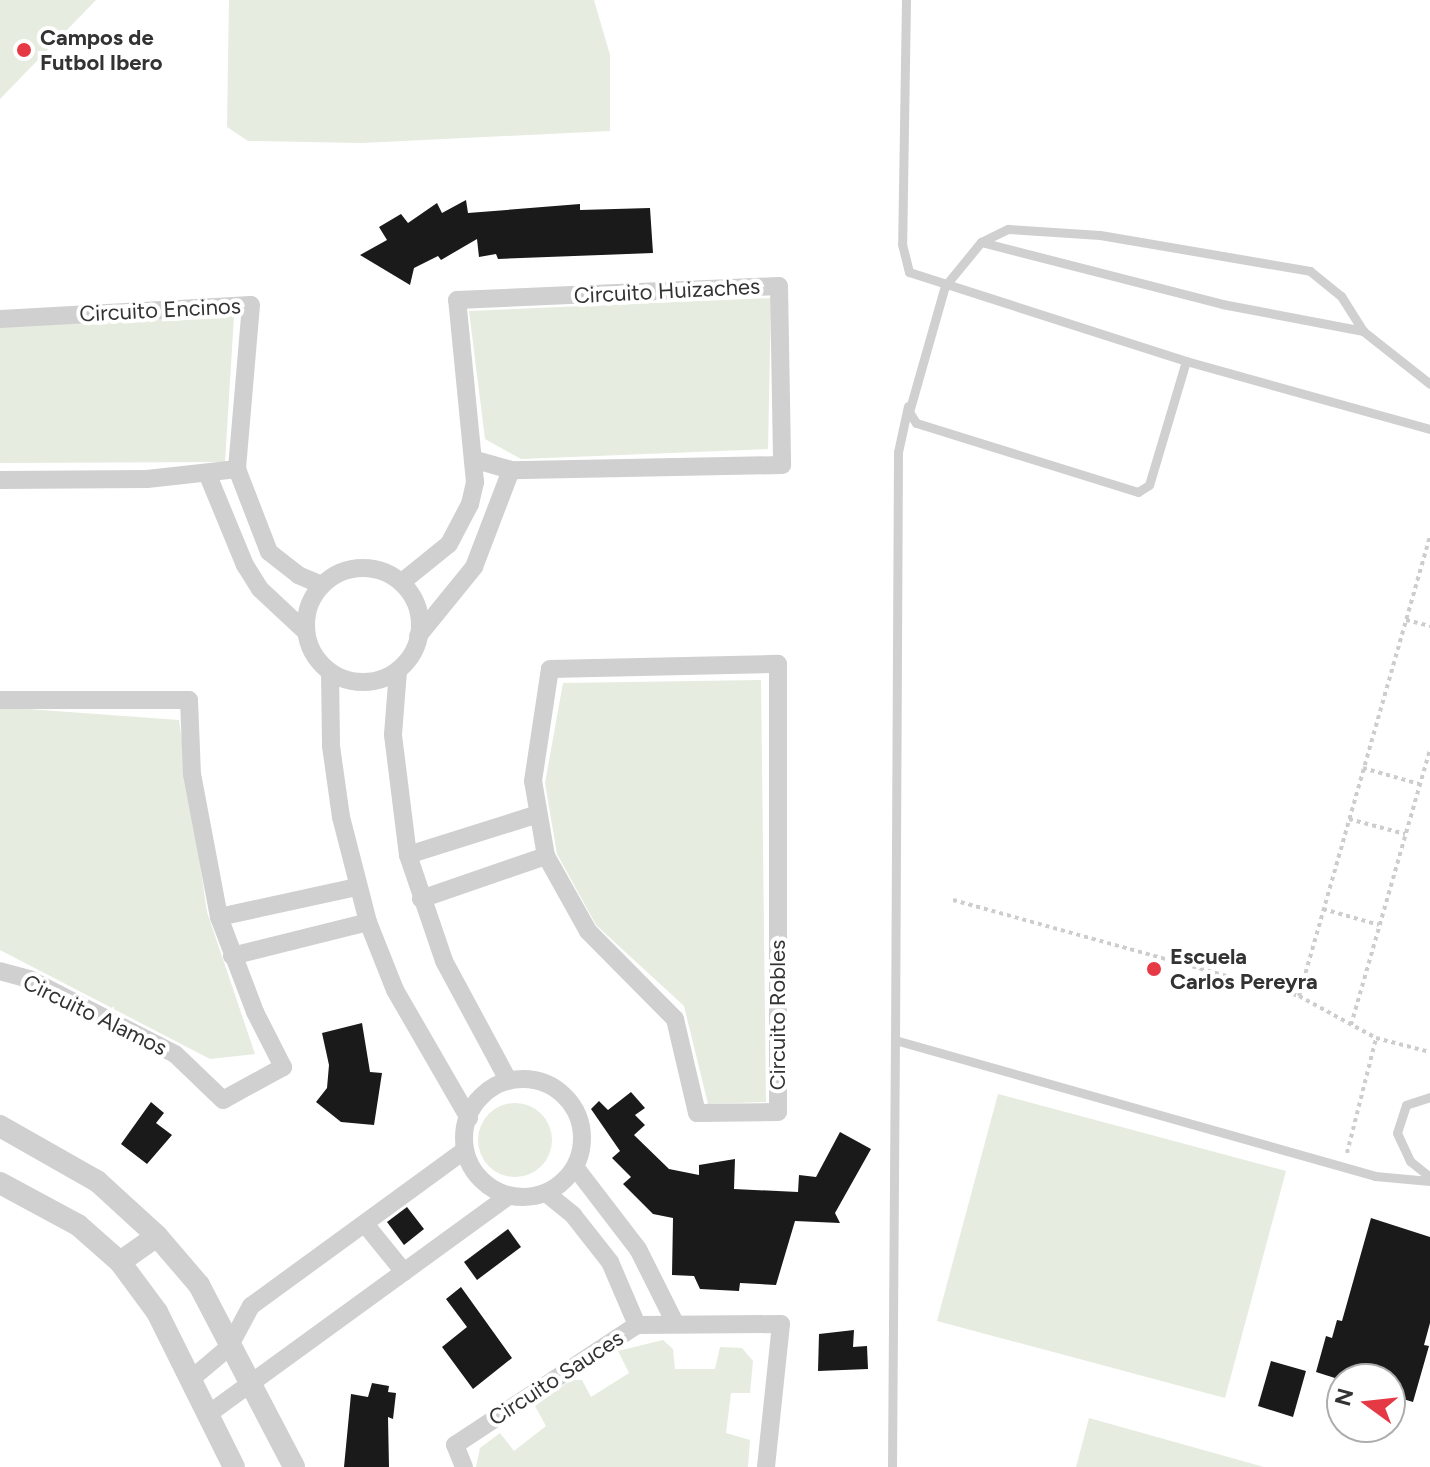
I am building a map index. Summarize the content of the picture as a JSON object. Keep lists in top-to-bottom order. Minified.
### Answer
{"streets":{"street":["Circuito Huizaches","Circuito Encinos","Circuito Alamos","Circuito Robles","Circuito Sauces"]},"places":["Campos de Futbol Ibero","Escuela Carlos Pereyra"],"north":"left"}
